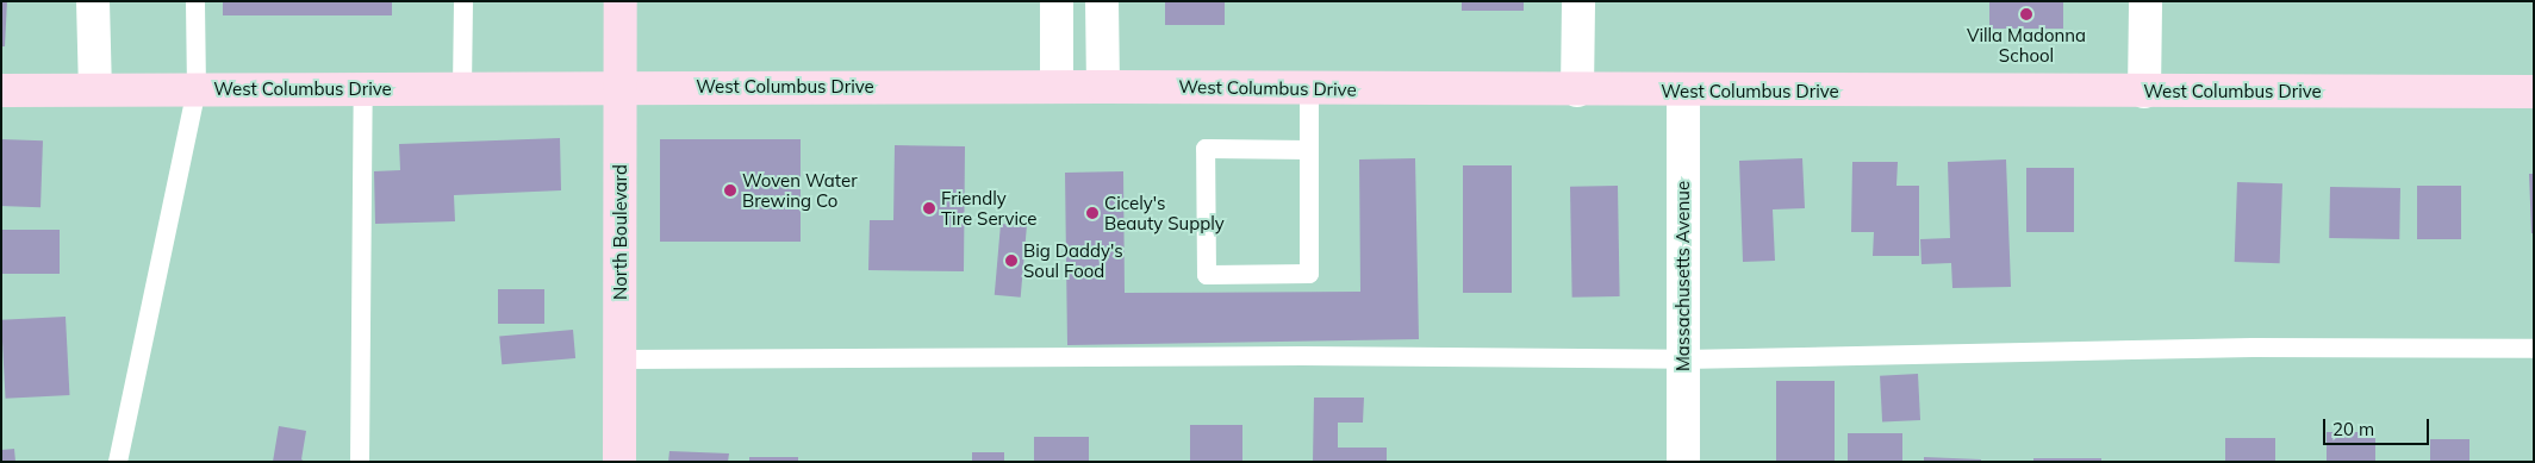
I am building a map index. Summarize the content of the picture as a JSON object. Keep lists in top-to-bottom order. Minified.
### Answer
{"streets":{"main road":["West Columbus Drive","North Boulevard"],"street":["Massachusetts Avenue"]},"crossings":[["West Columbus Drive","North Boulevard"],["West Columbus Drive","Massachusetts Avenue"]],"places":["Villa Madonna School","Woven Water Brewing Co","Friendly Tire Service","Cicely's Beauty Supply","Big Daddy's Soul Food"],"scale_bar":"20 m"}
